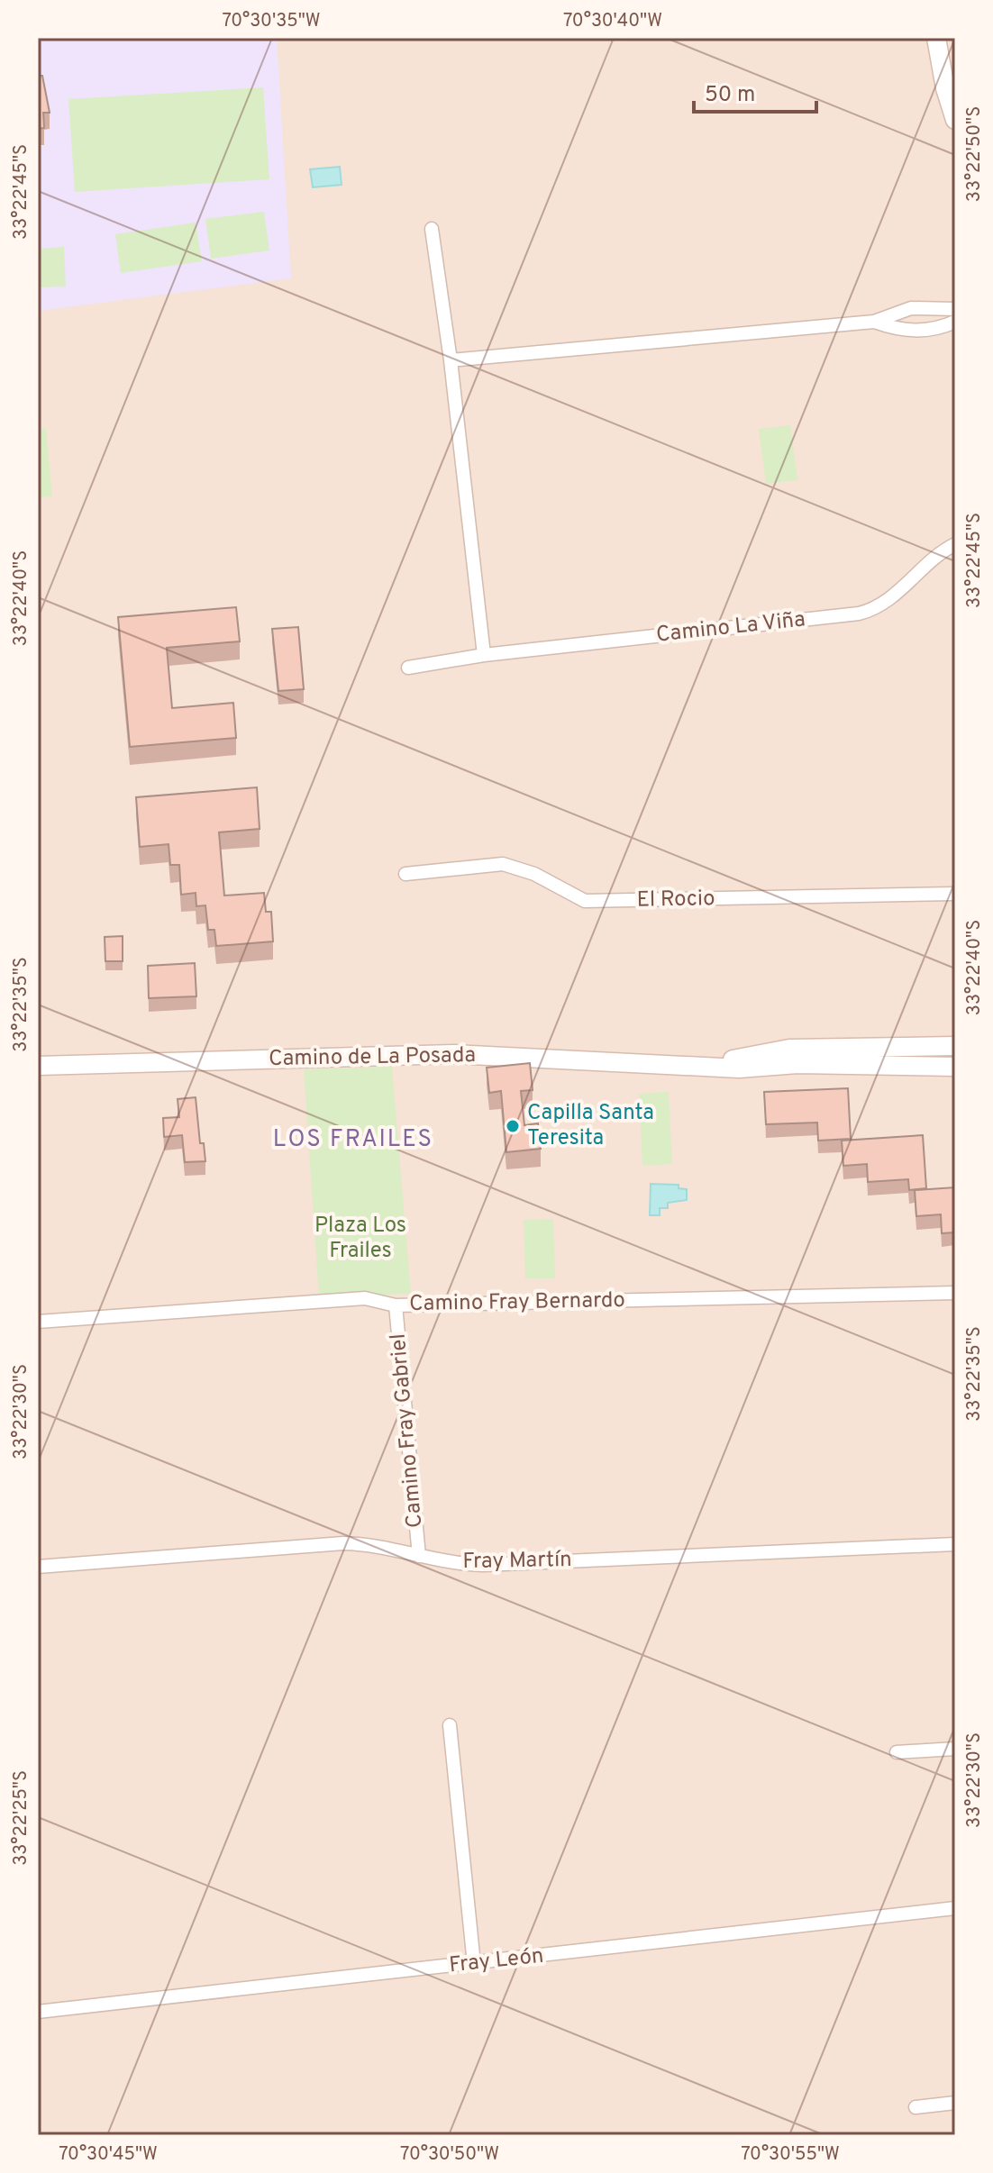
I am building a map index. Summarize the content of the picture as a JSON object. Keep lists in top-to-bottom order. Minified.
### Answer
{"streets":{"street":["Camino La Viña","El Rocio","Camino de La Posada","Camino Fray Bernardo","Camino Fray Gabriel","Fray Martín","Fray León"]},"crossings":[["Camino Fray Bernardo","Camino Fray Gabriel"],["Camino Fray Gabriel","Fray Martín"]],"districts":["LOS FRAILES"],"parks":["Plaza Los Frailes"],"places":["Capilla Santa Teresita"],"scale_bar":"50 m","coordinates":["70°30'35\"W","70°30'40\"W","33°22'50\"S","33°22'45\"S","33°22'40\"S","33°22'35\"S","33°22'30\"S","33°22'25\"S","70°30'45\"W","70°30'50\"W","70°30'55\"W"]}
